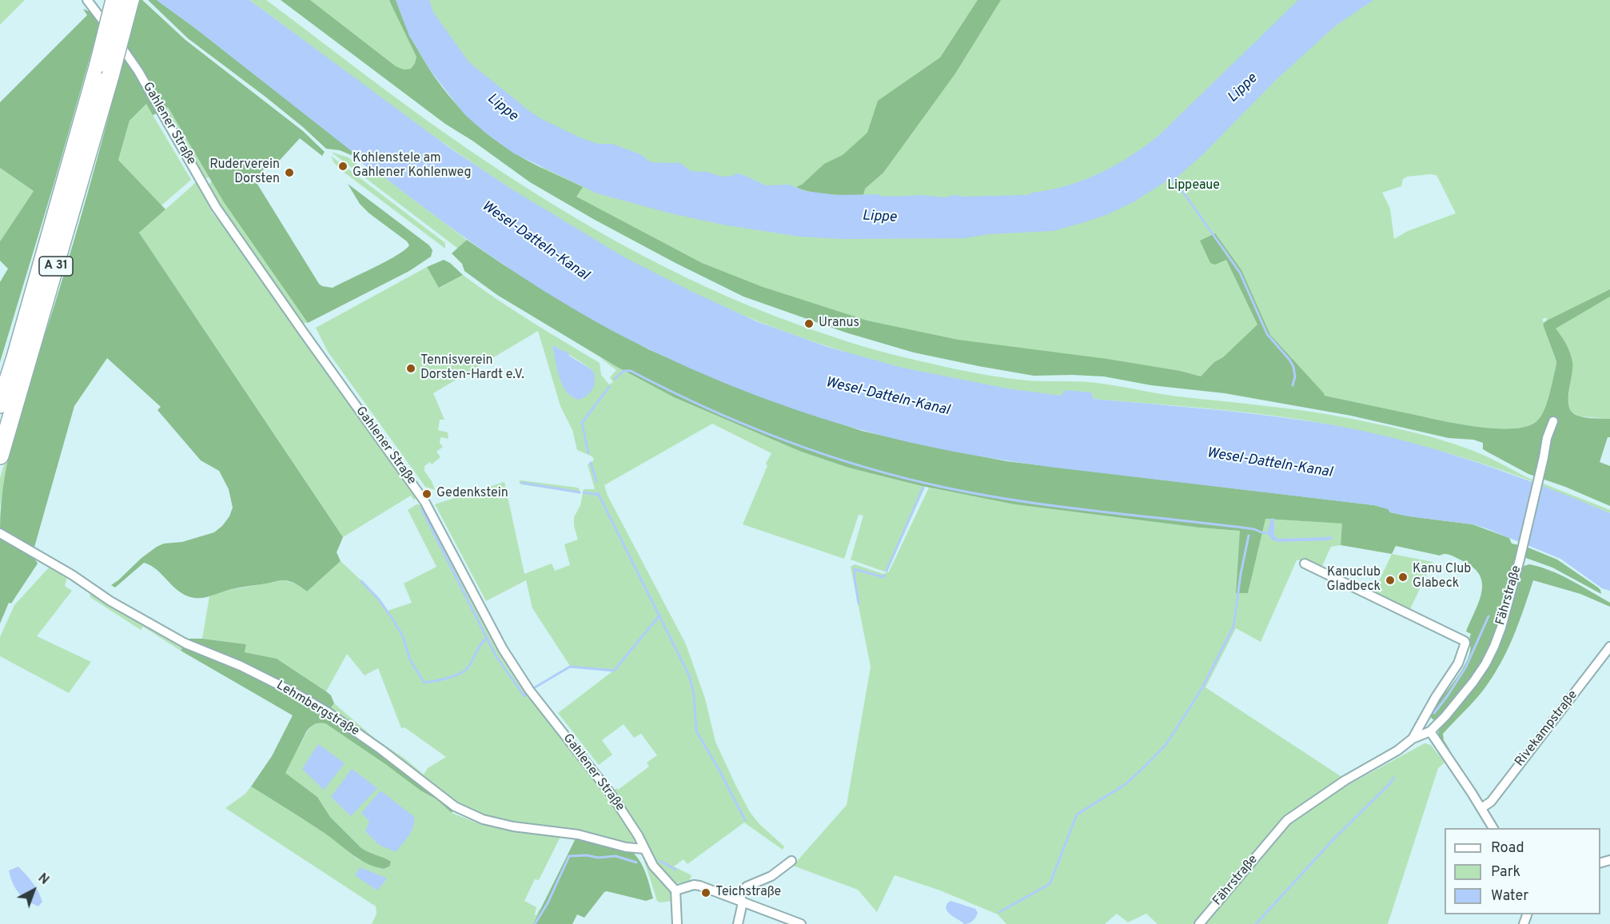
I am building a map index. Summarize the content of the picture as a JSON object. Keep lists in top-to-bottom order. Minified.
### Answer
{"streets":{"highway":["A 31"],"street":["Gahlener Straße","Fährstraße","Lehmbergstraße","Rivekampstraße"]},"crossings":[["Gahlener Straße","Lehmbergstraße"]],"water":["Lippe","Wesel-Datteln-Kanal"],"parks":["Lippeaue"],"places":["Kohlenstele am Gahlener Kohlenweg","Ruderverein Dorsten","Uranus","Tennisverein Dorsten-Hardt e.V.","Gedenkstein","Kanu Club Glabeck","Kanuclub Gladbeck","Teichstraße"],"legend":["Road","Park","Water"],"north":"top right"}
